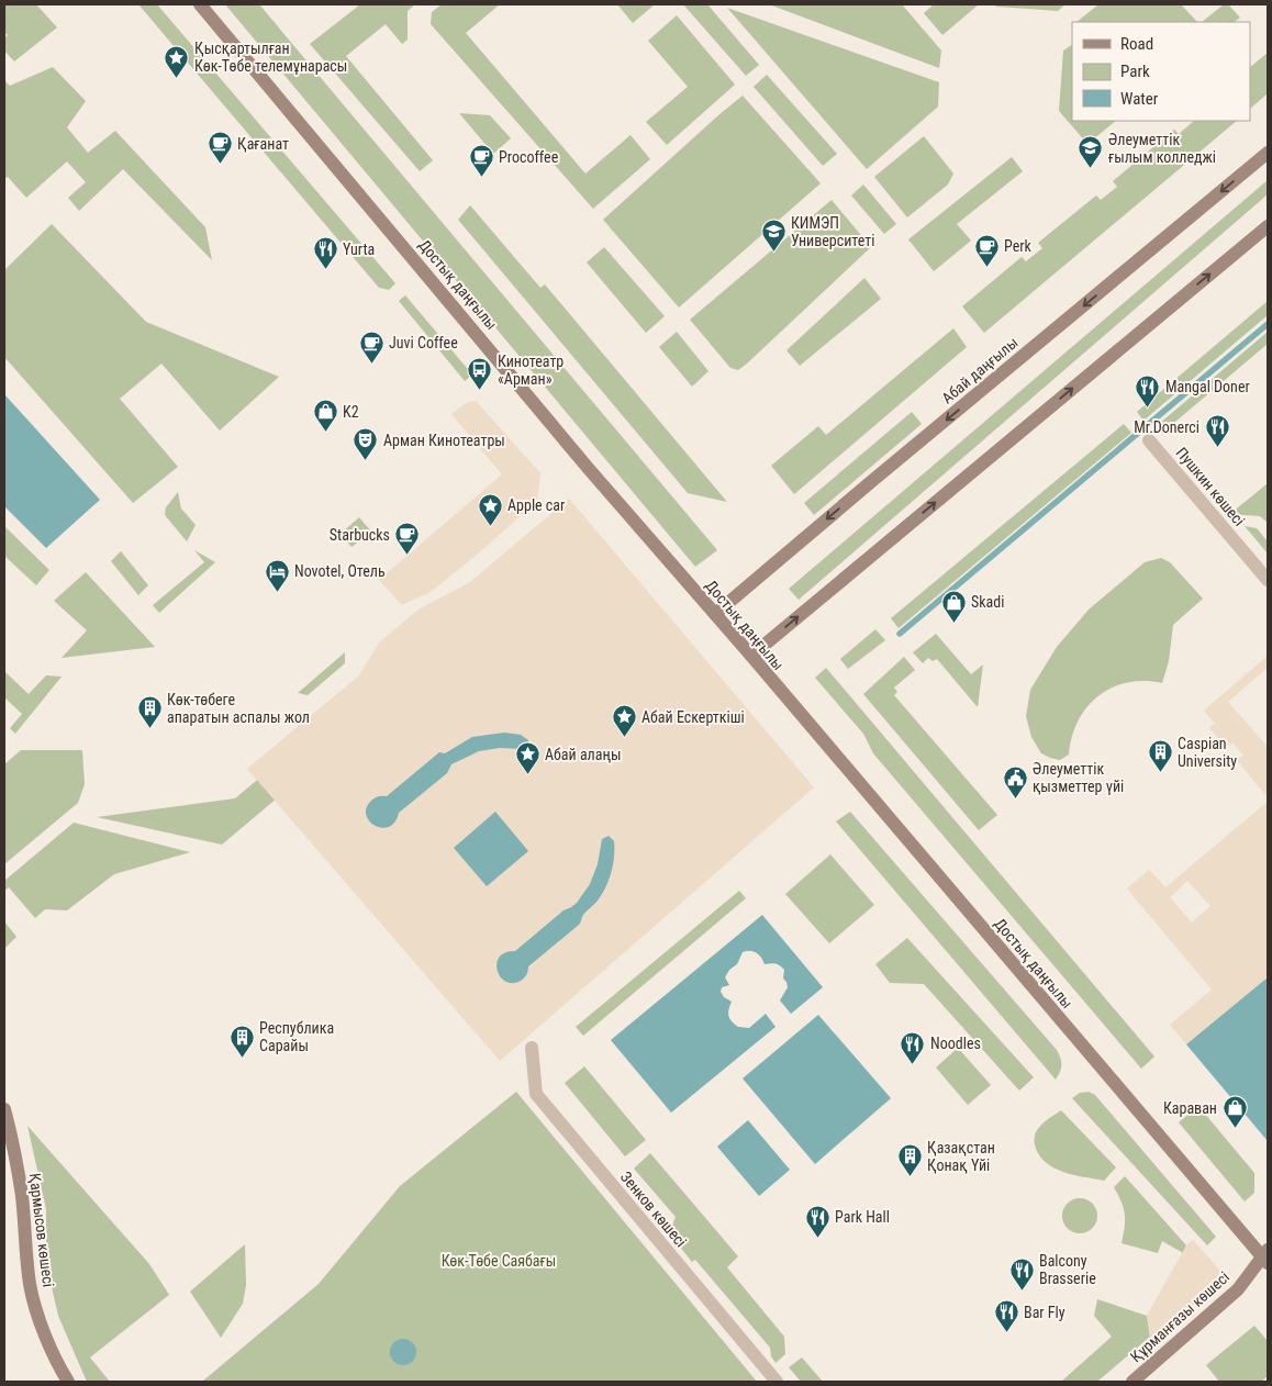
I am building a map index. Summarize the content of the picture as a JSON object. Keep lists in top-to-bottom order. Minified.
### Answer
{"streets":{"main road":["Достық даңғылы","Абай даңғылы","Қармысов көшесі","Құрманғазы көшесі"],"street":["Пушкин көшесі","Зенков көшесі"]},"crossings":[["Достық даңғылы","Абай даңғылы"],["Достық даңғылы","Құрманғазы көшесі"]],"parks":["Көк-Төбе Саябағы"],"places":{"place":["Қысқартылған Көк-Төбе телемұнарасы","Apple car","Абай Ескерткіші","Абай алаңы"],"cafe":["Қағанат","Procoffee","Perk","Juvi Coffee","Starbucks"],"school or university":["Әлеуметтік ғылым колледжі","КИМЭП Университеті"],"restaurant":["Yurta","Mangal Doner","Mr.Donerci","Noodles","Park Hall","Balcony Brasserie","Bar Fly"],"bus stop":["Кинотеатр «Арман»"],"shop":["K2","Skadi","Караван"],"theatre":["Арман Кинотеатры"],"hotel":["Novotel, Отель"],"building":["Көк-төбеге апаратын аспалы жол","Caspian University","Республика Сарайы","Қазақстан Қонақ Үйі"],"public building":["Әлеуметтік қызметтер үйі"]},"legend":["Road","Park","Water"]}
